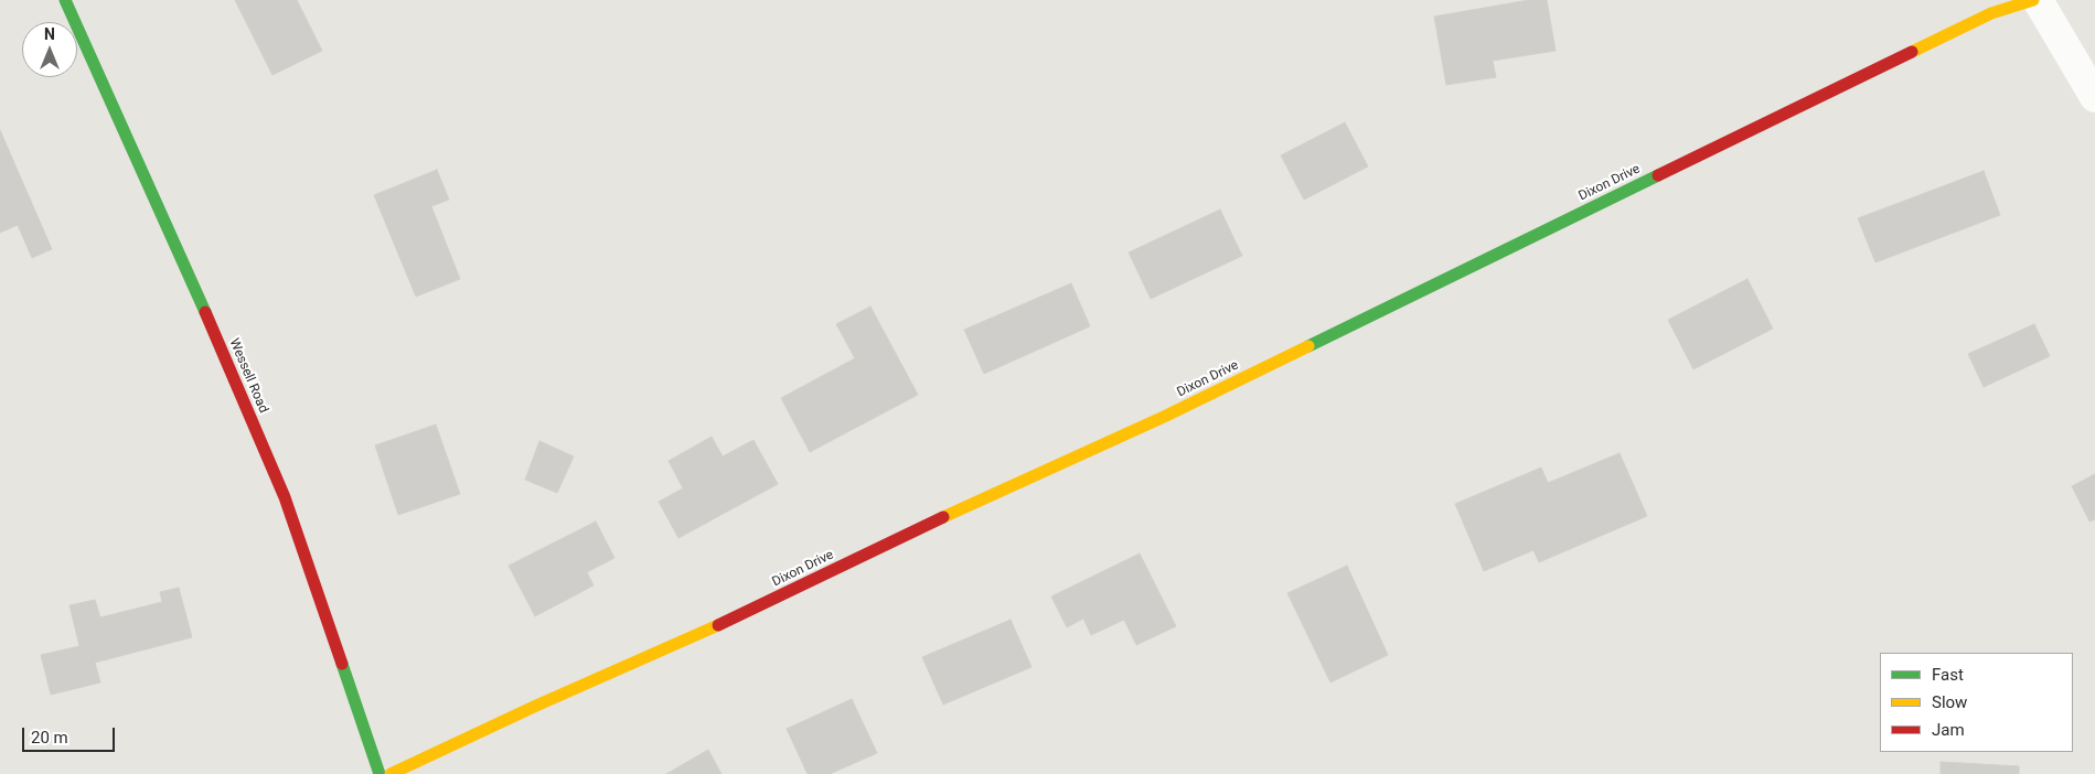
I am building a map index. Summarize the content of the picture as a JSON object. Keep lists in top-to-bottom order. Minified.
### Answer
{"streets":{"street":["Dixon Drive","Wessell Road"]},"legend":["Fast","Slow","Jam"],"scale_bar":"20 m","north":"top"}
